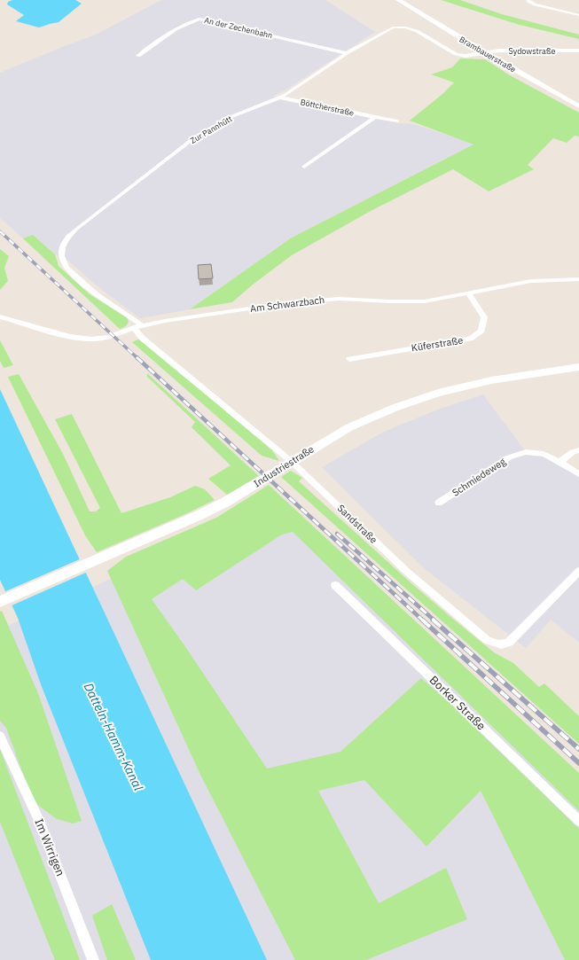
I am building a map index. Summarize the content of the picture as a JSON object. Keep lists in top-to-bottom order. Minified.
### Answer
{"streets":{"main road":["Brambauerstraße","Industriestraße"],"street":["An der Zechenbahn","Sydowstraße","Böttcherstraße","Zur Pannhütt","Am Schwarzbach","Küferstraße","Schmiedeweg","Sandstraße","Borker Straße","Im Wirrigen"]},"crossings":[["An der Zechenbahn","Zur Pannhütt"],["Sydowstraße","Brambauerstraße"],["Sydowstraße","Zur Pannhütt"],["Brambauerstraße","Zur Pannhütt"],["Böttcherstraße","Zur Pannhütt"],["Zur Pannhütt","Am Schwarzbach"],["Am Schwarzbach","Küferstraße"],["Am Schwarzbach","Sandstraße"],["Industriestraße","Sandstraße"]],"water":["Datteln-Hamm-Kanal"]}
